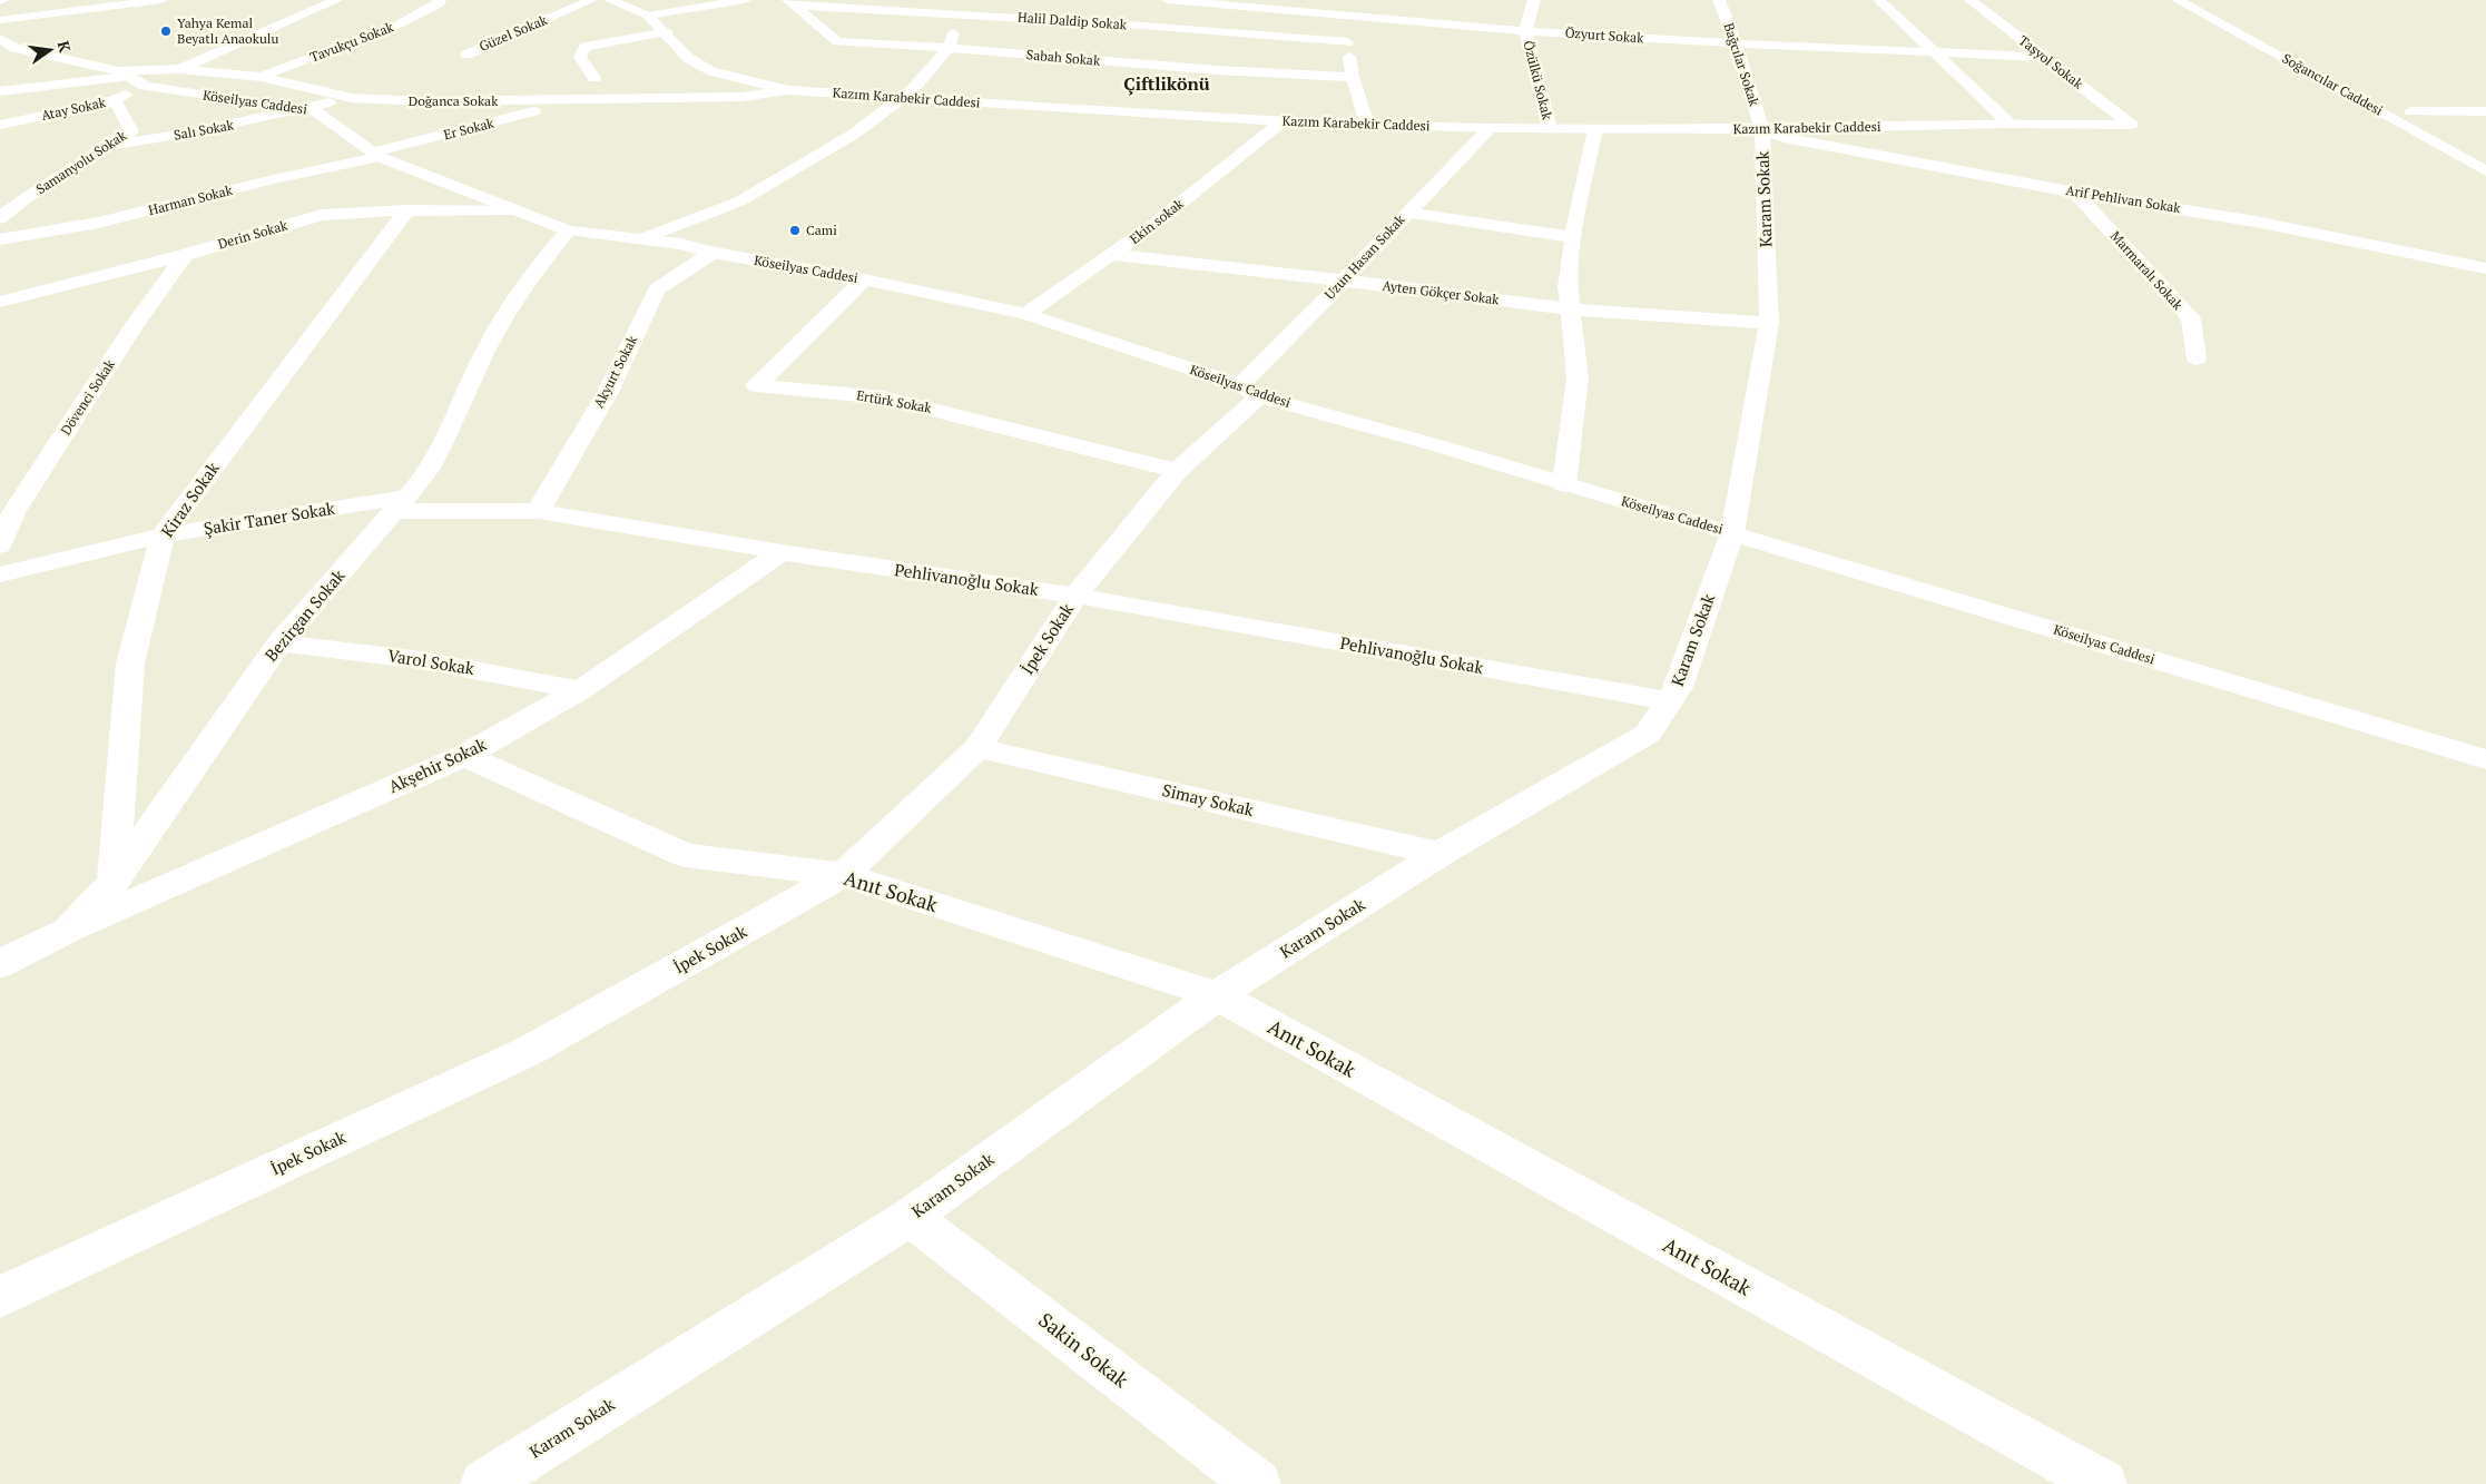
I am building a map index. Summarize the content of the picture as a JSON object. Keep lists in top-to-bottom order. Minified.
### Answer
{"streets":{"street":["Halil Daldip Sokak","Güzel Sokak","Özyurt Sokak","Tavukçu Sokak","Sabah Sokak","Taşyol Sokak","Bağcılar Sokak","Özülkü Sokak","Soğancılar Caddesi","Kazım Karabekir Caddesi","Doğanca Sokak","Köseilyas Caddesi","Atay Sokak","Er Sokak","Salı Sokak","Samanyolu Sokak","Karam Sokak","Arif Pehlivan Sokak","Harman Sokak","Ekin sokak","Derin Sokak","Uzun Hasan Sokak","Marmaralı Sokak","Ayten Gökçer Sokak","Akyurt Sokak","Dövenci Sokak","Ertürk Sokak","Kiraz Sokak","Şakir Taner Sokak","Pehlivanoğlu Sokak","Bezirgan Sokak","İpek Sokak","Varol Sokak","Akşehir Sokak","Simay Sokak","Anıt Sokak","Sakin Sokak"]},"crossings":[["Halil Daldip Sokak","Sabah Sokak"],["Özyurt Sokak","Taşyol Sokak"],["Özyurt Sokak","Bağcılar Sokak"],["Özyurt Sokak","Özülkü Sokak"],["Tavukçu Sokak","Doğanca Sokak"],["Taşyol Sokak","Kazım Karabekir Caddesi"],["Bağcılar Sokak","Kazım Karabekir Caddesi"],["Bağcılar Sokak","Karam Sokak"],["Bağcılar Sokak","Arif Pehlivan Sokak"],["Özülkü Sokak","Kazım Karabekir Caddesi"],["Kazım Karabekir Caddesi","Doğanca Sokak"],["Kazım Karabekir Caddesi","Karam Sokak"],["Kazım Karabekir Caddesi","Arif Pehlivan Sokak"],["Kazım Karabekir Caddesi","Ekin sokak"],["Kazım Karabekir Caddesi","Uzun Hasan Sokak"],["Doğanca Sokak","Köseilyas Caddesi"],["Doğanca Sokak","Atay Sokak"],["Doğanca Sokak","Er Sokak"],["Doğanca Sokak","Salı Sokak"],["Köseilyas Caddesi","Atay Sokak"],["Köseilyas Caddesi","Er Sokak"],["Köseilyas Caddesi","Salı Sokak"],["Köseilyas Caddesi","Karam Sokak"],["Köseilyas Caddesi","Harman Sokak"],["Köseilyas Caddesi","Ekin sokak"],["Köseilyas Caddesi","Derin Sokak"],["Köseilyas Caddesi","Uzun Hasan Sokak"],["Köseilyas Caddesi","Akyurt Sokak"],["Köseilyas Caddesi","Ertürk Sokak"],["Köseilyas Caddesi","Bezirgan Sokak"],["Köseilyas Caddesi","İpek Sokak"],["Atay Sokak","Samanyolu Sokak"],["Er Sokak","Harman Sokak"],["Salı Sokak","Samanyolu Sokak"],["Karam Sokak","Arif Pehlivan Sokak"],["Karam Sokak","Ayten Gökçer Sokak"],["Karam Sokak","Pehlivanoğlu Sokak"],["Karam Sokak","Simay Sokak"],["Karam Sokak","Anıt Sokak"],["Karam Sokak","Sakin Sokak"],["Arif Pehlivan Sokak","Marmaralı Sokak"],["Ekin sokak","Ayten Gökçer Sokak"],["Derin Sokak","Dövenci Sokak"],["Derin Sokak","Kiraz Sokak"],["Uzun Hasan Sokak","Ayten Gökçer Sokak"],["Uzun Hasan Sokak","İpek Sokak"],["Akyurt Sokak","Pehlivanoğlu Sokak"],["Ertürk Sokak","İpek Sokak"],["Kiraz Sokak","Şakir Taner Sokak"],["Kiraz Sokak","Bezirgan Sokak"],["Şakir Taner Sokak","Pehlivanoğlu Sokak"],["Şakir Taner Sokak","Bezirgan Sokak"],["Pehlivanoğlu Sokak","Bezirgan Sokak"],["Pehlivanoğlu Sokak","İpek Sokak"],["Pehlivanoğlu Sokak","Akşehir Sokak"],["Bezirgan Sokak","Varol Sokak"],["Bezirgan Sokak","Akşehir Sokak"],["İpek Sokak","Simay Sokak"],["İpek Sokak","Anıt Sokak"],["Varol Sokak","Akşehir Sokak"],["Akşehir Sokak","Anıt Sokak"]],"districts":["Çiftlikönü"],"places":["Yahya Kemal Beyatlı Anaokulu","Cami"],"north":"right"}
